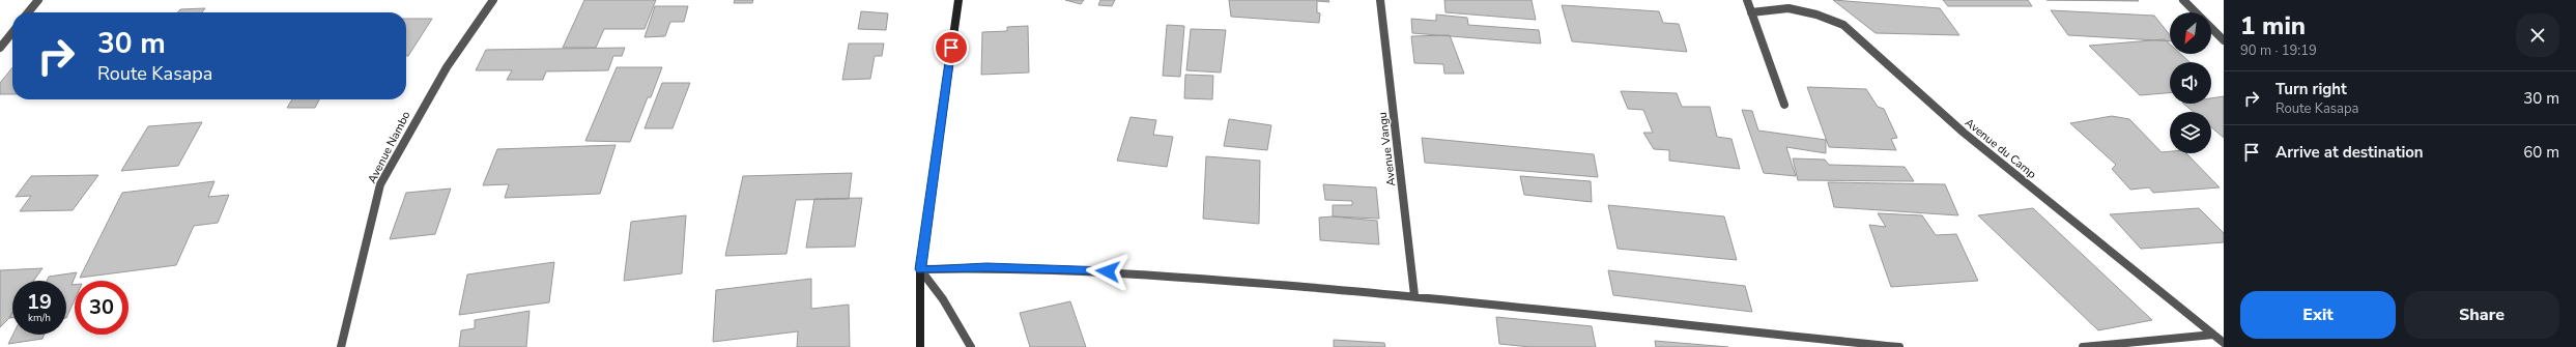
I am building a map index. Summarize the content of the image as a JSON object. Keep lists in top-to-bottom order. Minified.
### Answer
{"streets":{"street":["Avenue Nambo","Avenue du Camp","Avenue Vangu"]},"north":"bottom left","page":{"heading":["1 min","90 m · 19:19"],"turn":["30 m","Route Kasapa"],"list":[{"name":"Turn right","note":"Route Kasapa","value":"30 m"},{"name":"Arrive at destination","value":"60 m"}],"speed":"19 km/h","limit":"30","buttons":["Exit","Share"]}}
